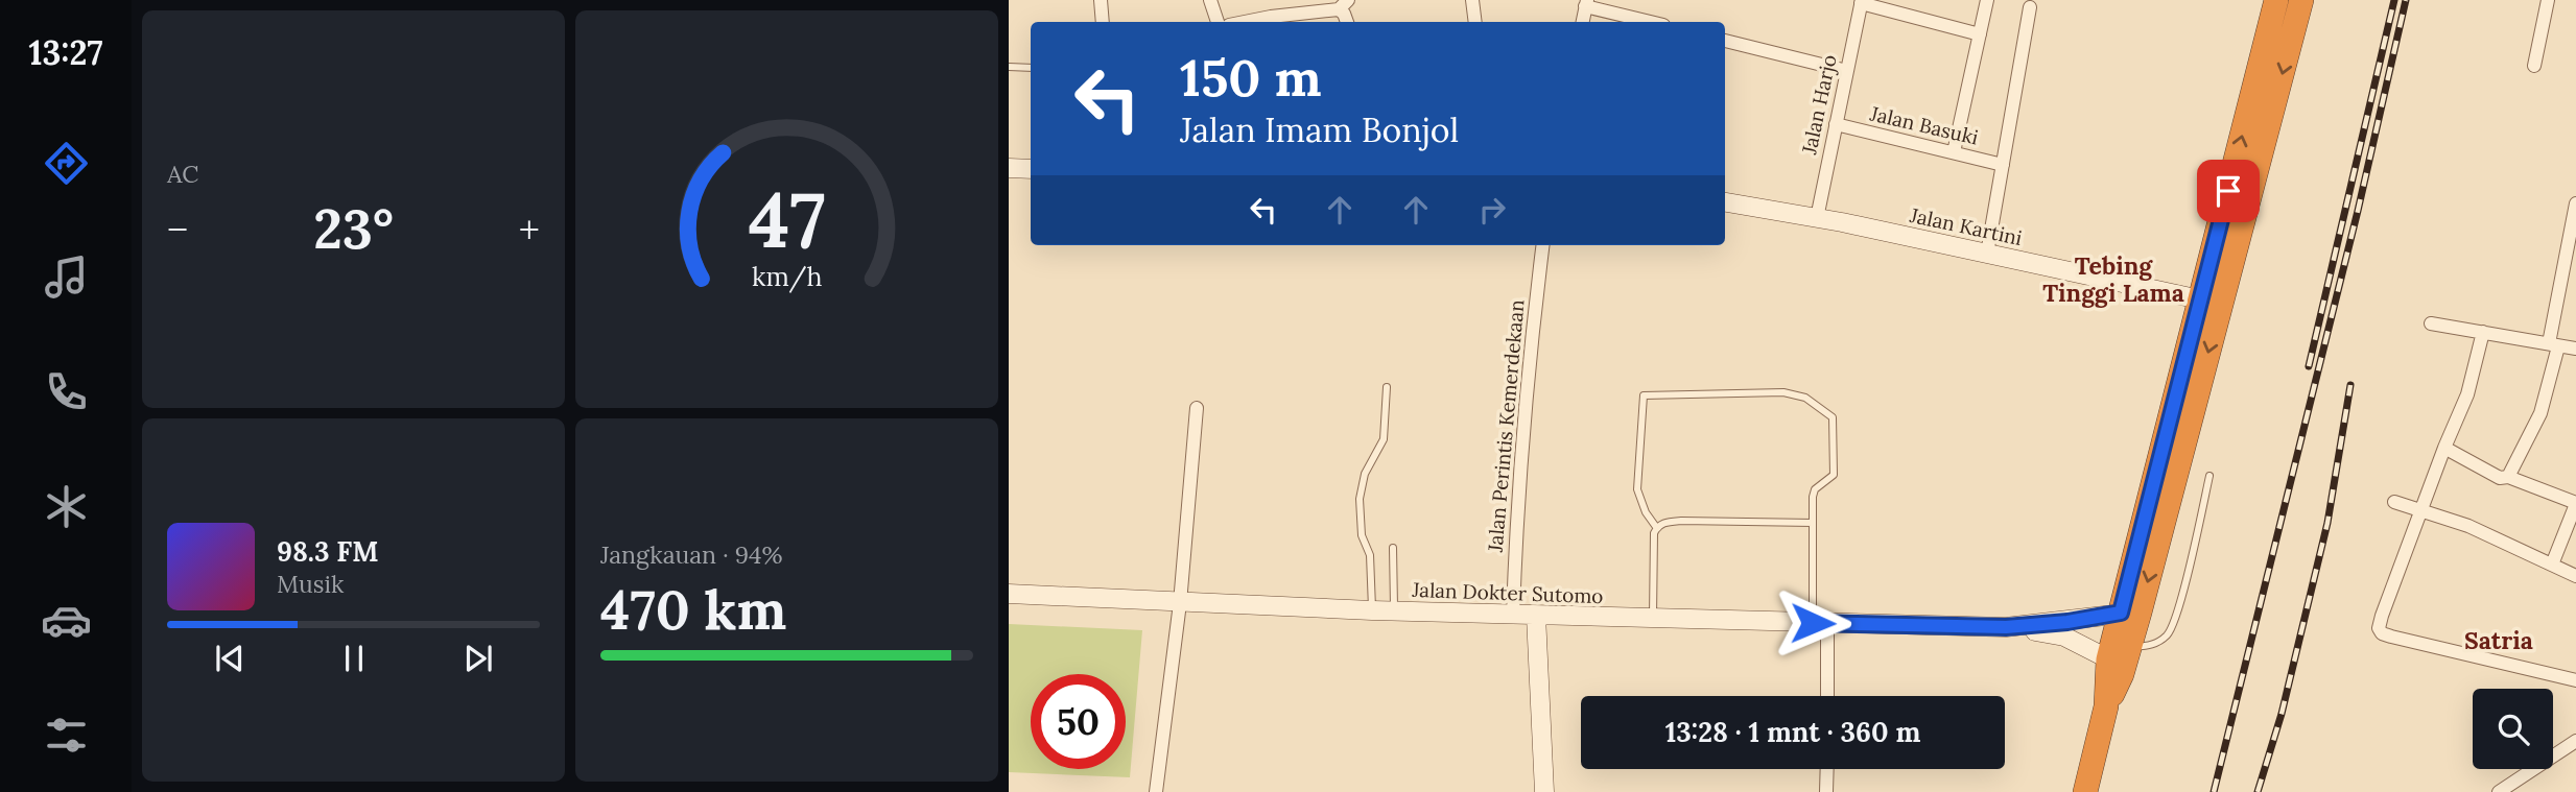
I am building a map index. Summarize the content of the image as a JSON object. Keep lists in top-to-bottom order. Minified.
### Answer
{"streets":{"main road":["Jalan Kartini","Jalan Dokter Sutomo"],"street":["Jalan Harjo","Jalan Basuki","Jalan Perintis Kemerdekaan"]},"crossings":[["Jalan Harjo","Jalan Basuki"],["Jalan Harjo","Jalan Kartini"],["Jalan Perintis Kemerdekaan","Jalan Dokter Sutomo"]],"districts":["Tebing Tinggi Lama","Satria"],"page":{"tabs":"13:27","tile":["AC",["Jangkauan · 94%","470 km"]],"turn":["150 m","Jalan Imam Bonjol"],"heat":["−","23°","+"],"song":["98.3 FM","Musik"],"limit":"50","trip":"13:28 · 1 mnt · 360 m","gauge":["47","km/h"]}}
